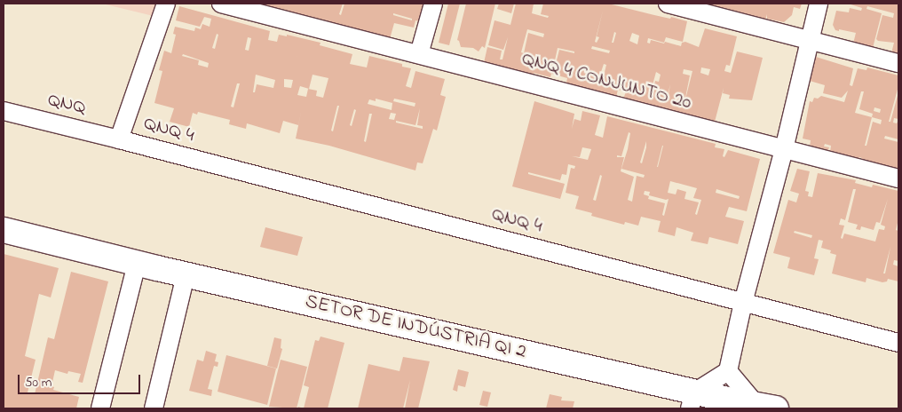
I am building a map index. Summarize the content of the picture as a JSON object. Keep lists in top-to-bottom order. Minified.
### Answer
{"streets":{"street":["QNQ 4 CONJUNTO 20","QNQ","QNQ 4","SETOR DE INDÚSTRIA QI 2"]},"crossings":[["QNQ","QNQ 4"]],"scale_bar":"50 m"}
